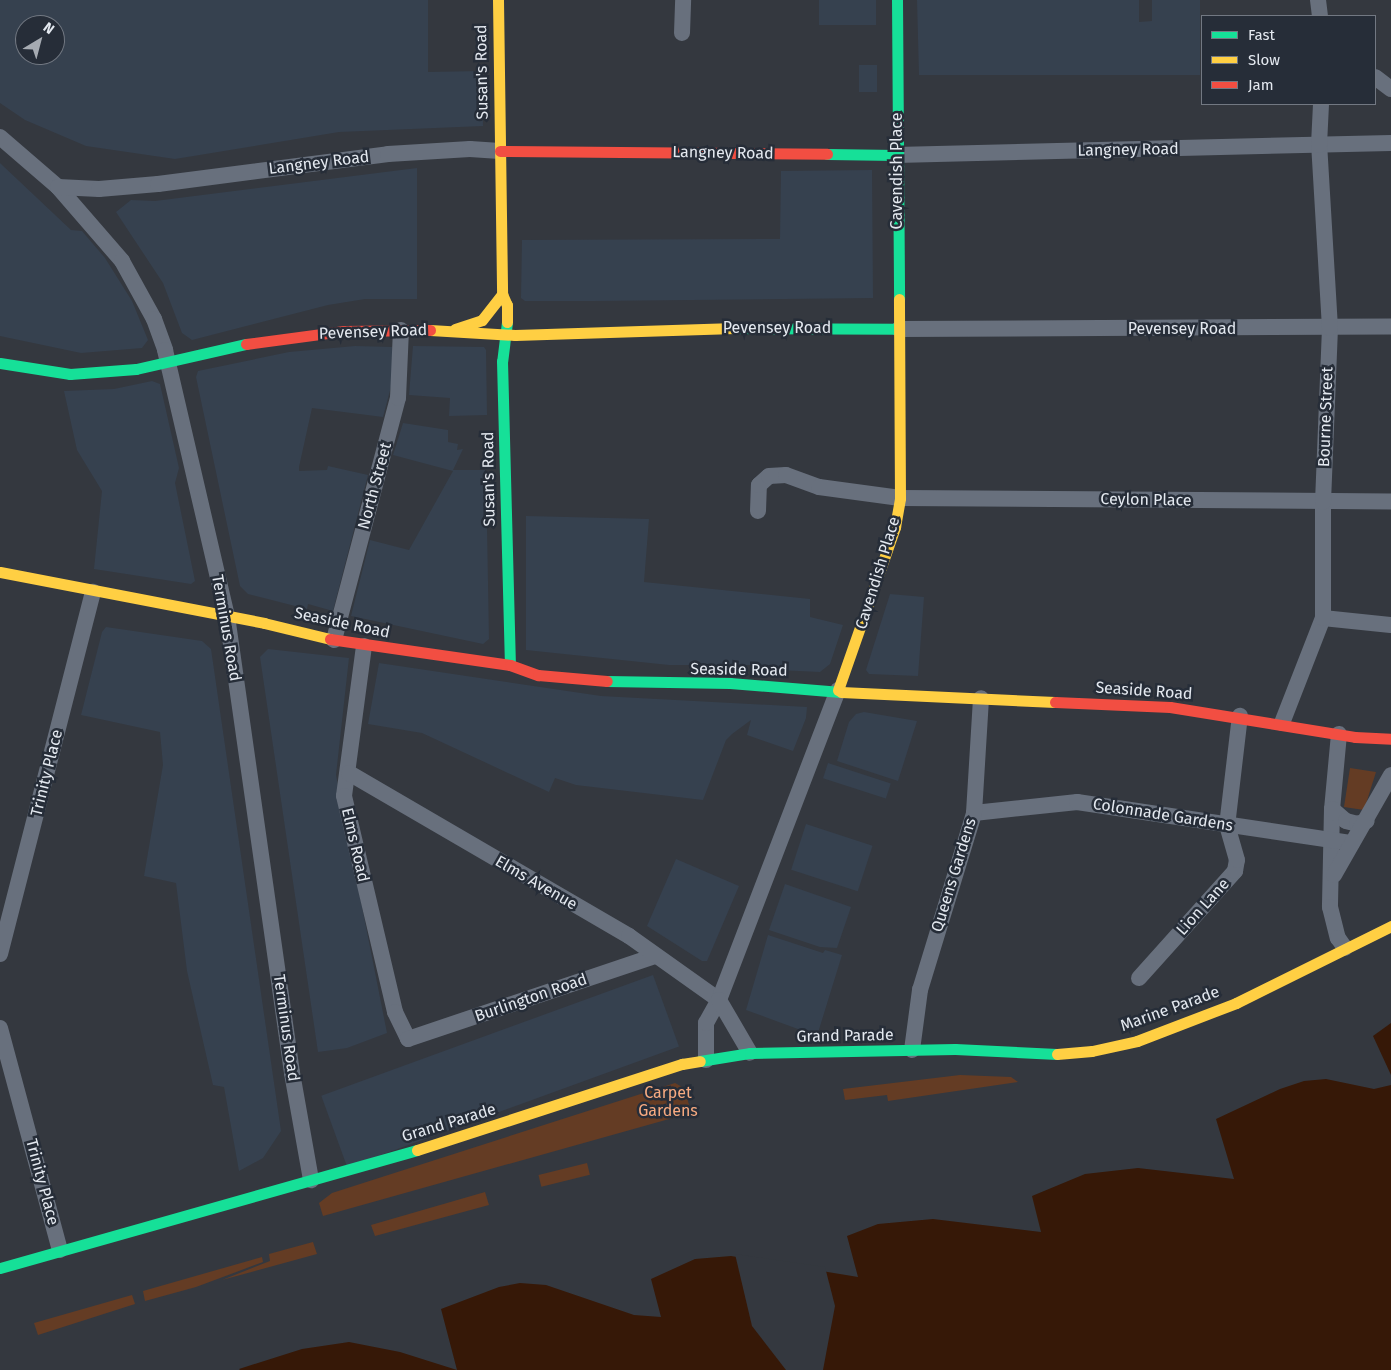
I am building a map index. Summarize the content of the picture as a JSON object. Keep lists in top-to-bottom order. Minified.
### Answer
{"streets":{"main road":["Susan's Road","Langney Road","Cavendish Place","Pevensey Road","Seaside Road","Marine Parade","Grand Parade"],"street":["Bourne Street","North Street","Ceylon Place","Terminus Road","Trinity Place","Colonnade Gardens","Elms Road","Queens Gardens","Elms Avenue","Lion Lane","Burlington Road"]},"crossings":[["Susan's Road","Langney Road"],["Susan's Road","Pevensey Road"],["Susan's Road","Seaside Road"],["Langney Road","Cavendish Place"],["Langney Road","Bourne Street"],["Langney Road","Terminus Road"],["Cavendish Place","Pevensey Road"],["Cavendish Place","Ceylon Place"],["Cavendish Place","Seaside Road"],["Cavendish Place","Elms Avenue"],["Cavendish Place","Grand Parade"],["Pevensey Road","Bourne Street"],["Pevensey Road","North Street"],["Pevensey Road","Terminus Road"],["Bourne Street","Ceylon Place"],["Bourne Street","Seaside Road"],["North Street","Seaside Road"],["Seaside Road","Terminus Road"],["Seaside Road","Trinity Place"],["Seaside Road","Elms Road"],["Seaside Road","Queens Gardens"],["Terminus Road","Grand Parade"],["Trinity Place","Grand Parade"],["Colonnade Gardens","Queens Gardens"],["Colonnade Gardens","Lion Lane"],["Elms Road","Elms Avenue"],["Elms Road","Burlington Road"],["Queens Gardens","Marine Parade"],["Queens Gardens","Grand Parade"],["Elms Avenue","Burlington Road"],["Marine Parade","Grand Parade"]],"parks":["Carpet Gardens"],"legend":["Fast","Slow","Jam"],"north":"top right"}
